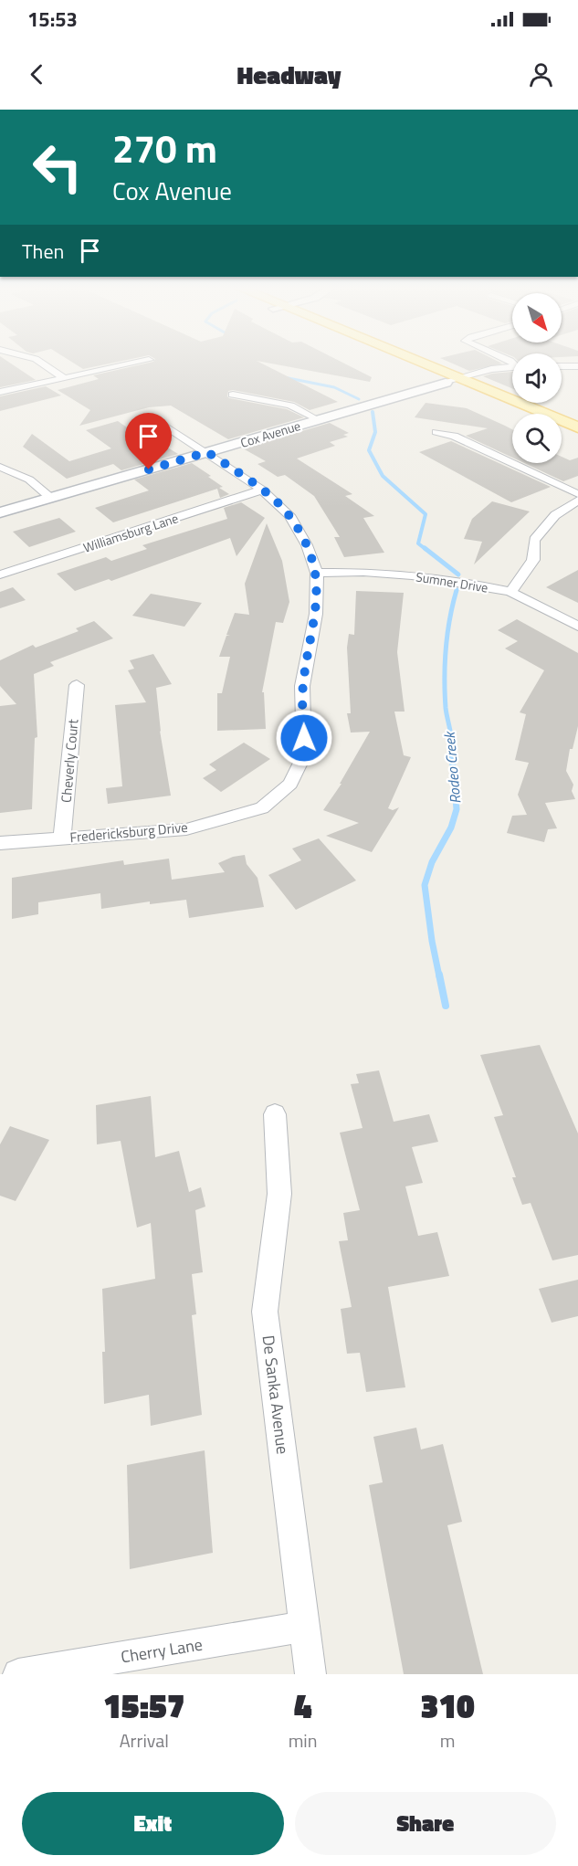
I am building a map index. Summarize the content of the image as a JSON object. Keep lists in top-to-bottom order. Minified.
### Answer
{"streets":{"main road":["Cox Avenue"],"street":["Williamsburg Lane","Sumner Drive","Cheverly Court","Fredericksburg Drive","De Sanka Avenue","Cherry Lane"]},"crossings":[["Cox Avenue","Fredericksburg Drive"],["Williamsburg Lane","Fredericksburg Drive"],["Sumner Drive","Fredericksburg Drive"],["Cheverly Court","Fredericksburg Drive"],["De Sanka Avenue","Cherry Lane"]],"water":["Rodeo Creek"],"north":"bottom right","page":{"status":"15:53","header":"Headway","turn":["270 m","Cox Avenue"],"then":"Then","eta":["15:57","Arrival","4","min","310","m"],"buttons":["Exit","Share"]}}
